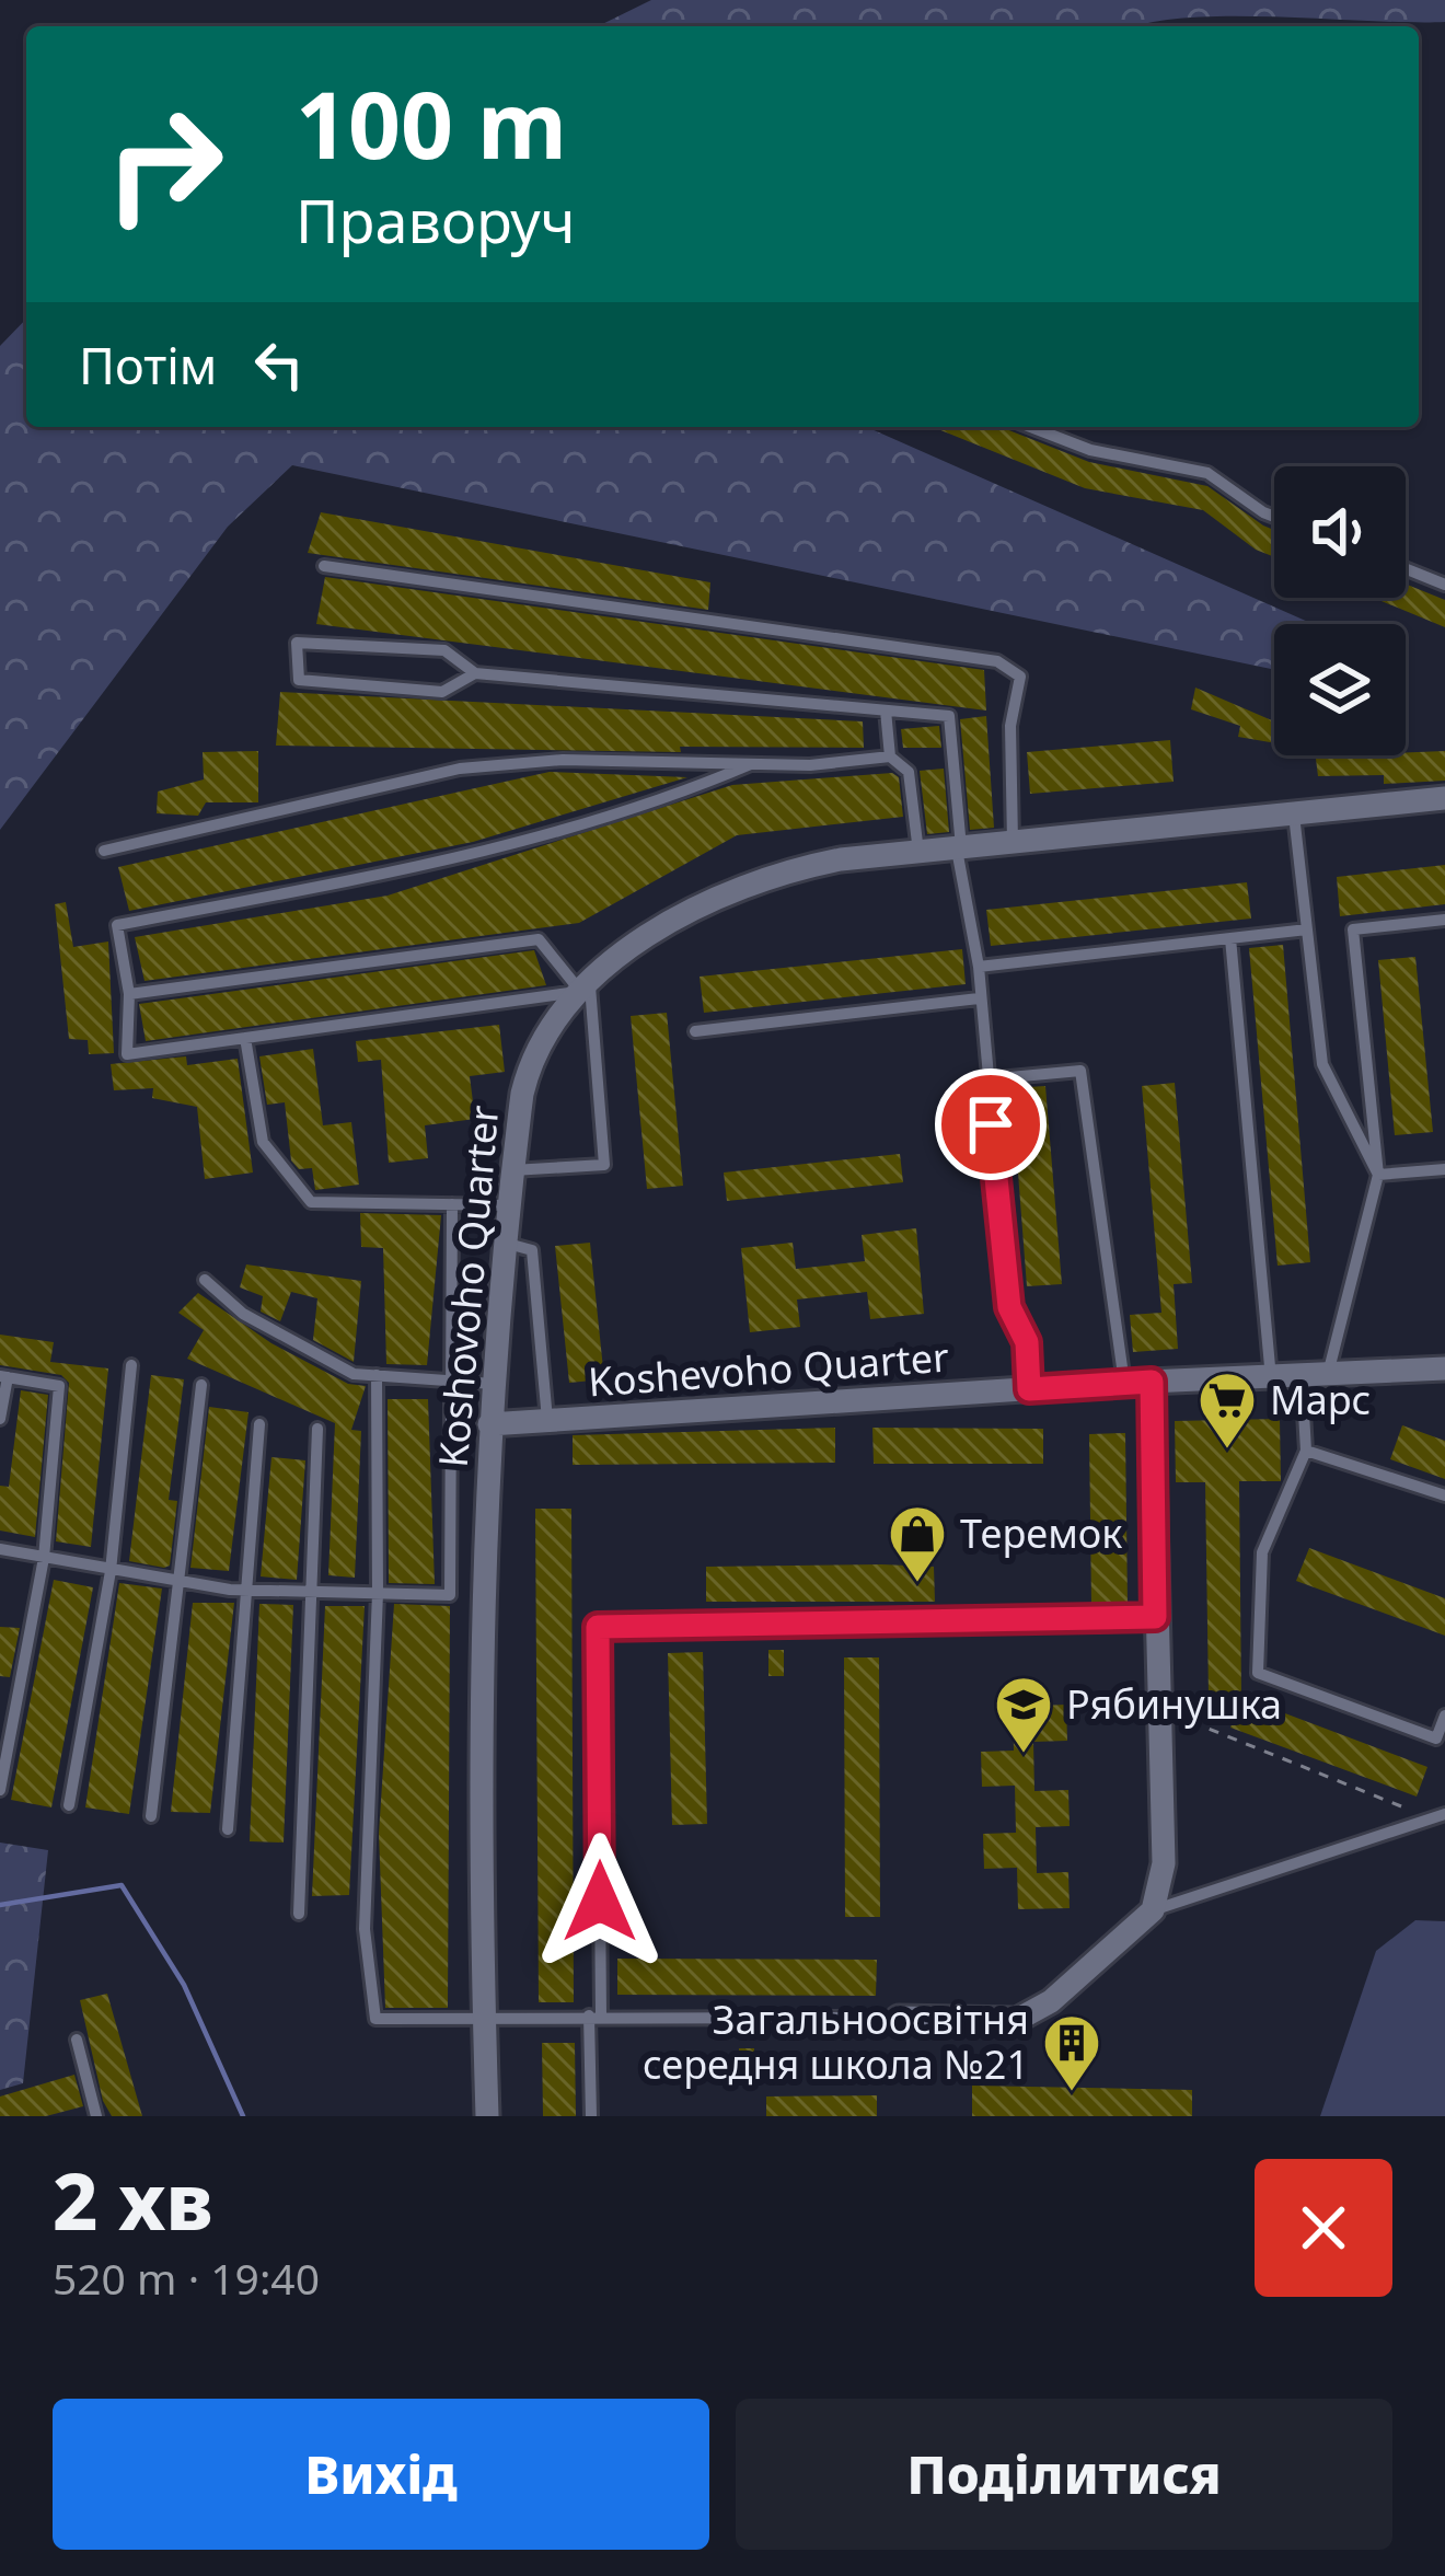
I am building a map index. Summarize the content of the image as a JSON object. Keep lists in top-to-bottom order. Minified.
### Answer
{"streets":{"street":["Koshovoho Quarter","Koshevoho Quarter"]},"crossings":[["Koshovoho Quarter","Koshevoho Quarter"]],"places":{"supermarket":["Марс"],"shop":["Теремок"],"school or university":["Рябинушка"],"building":["Загальноосвітня середня школа №21"]},"page":{"turn":["100 m","Праворуч"],"then":"Потім","heading":["2 хв","520 m · 19:40"],"buttons":["Вихід","Поділитися"]}}
